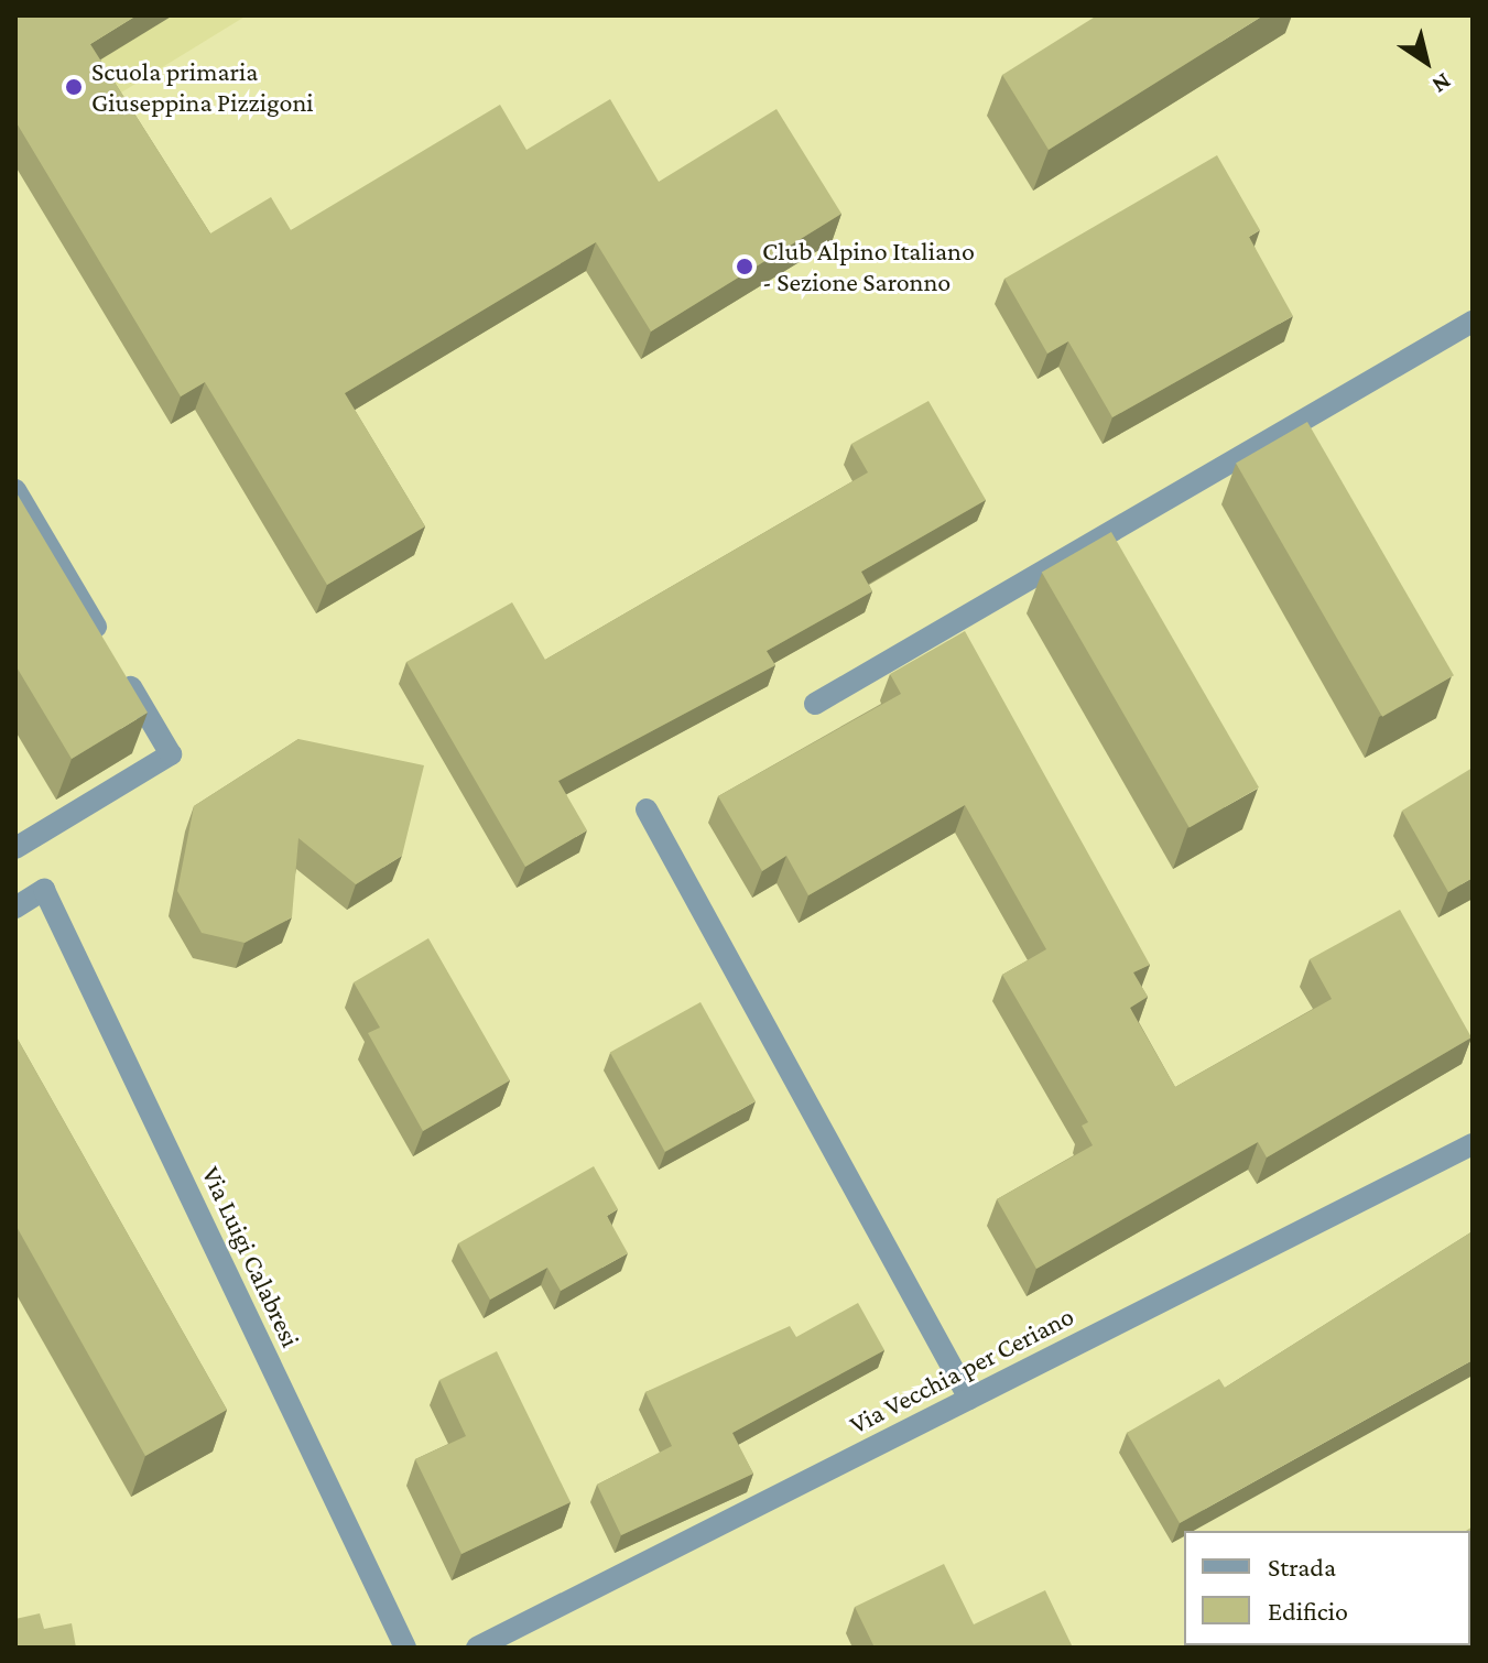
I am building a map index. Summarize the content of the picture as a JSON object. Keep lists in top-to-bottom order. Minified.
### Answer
{"streets":{"street":["Via Luigi Calabresi","Via Vecchia per Ceriano"]},"places":["Scuola primaria Giuseppina Pizzigoni","Club Alpino Italiano - Sezione Saronno"],"legend":["Strada","Edificio"],"north":"bottom right"}
